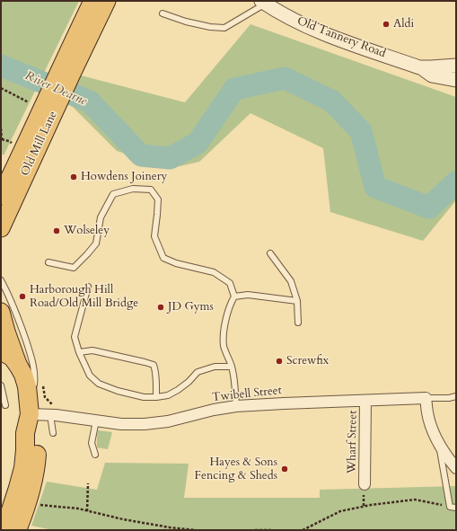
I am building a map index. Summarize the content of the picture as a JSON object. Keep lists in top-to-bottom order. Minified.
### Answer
{"streets":{"main road":["Old Mill Lane"],"street":["Old Tannery Road","Twibell Street","Wharf Street"]},"crossings":[["Twibell Street","Wharf Street"]],"water":["River Dearne"],"places":["Aldi","Howdens Joinery","Wolseley","Harborough Hill Road/Old Mill Bridge","JD Gyms","Screwfix","Hayes & Sons Fencing & Sheds"]}
